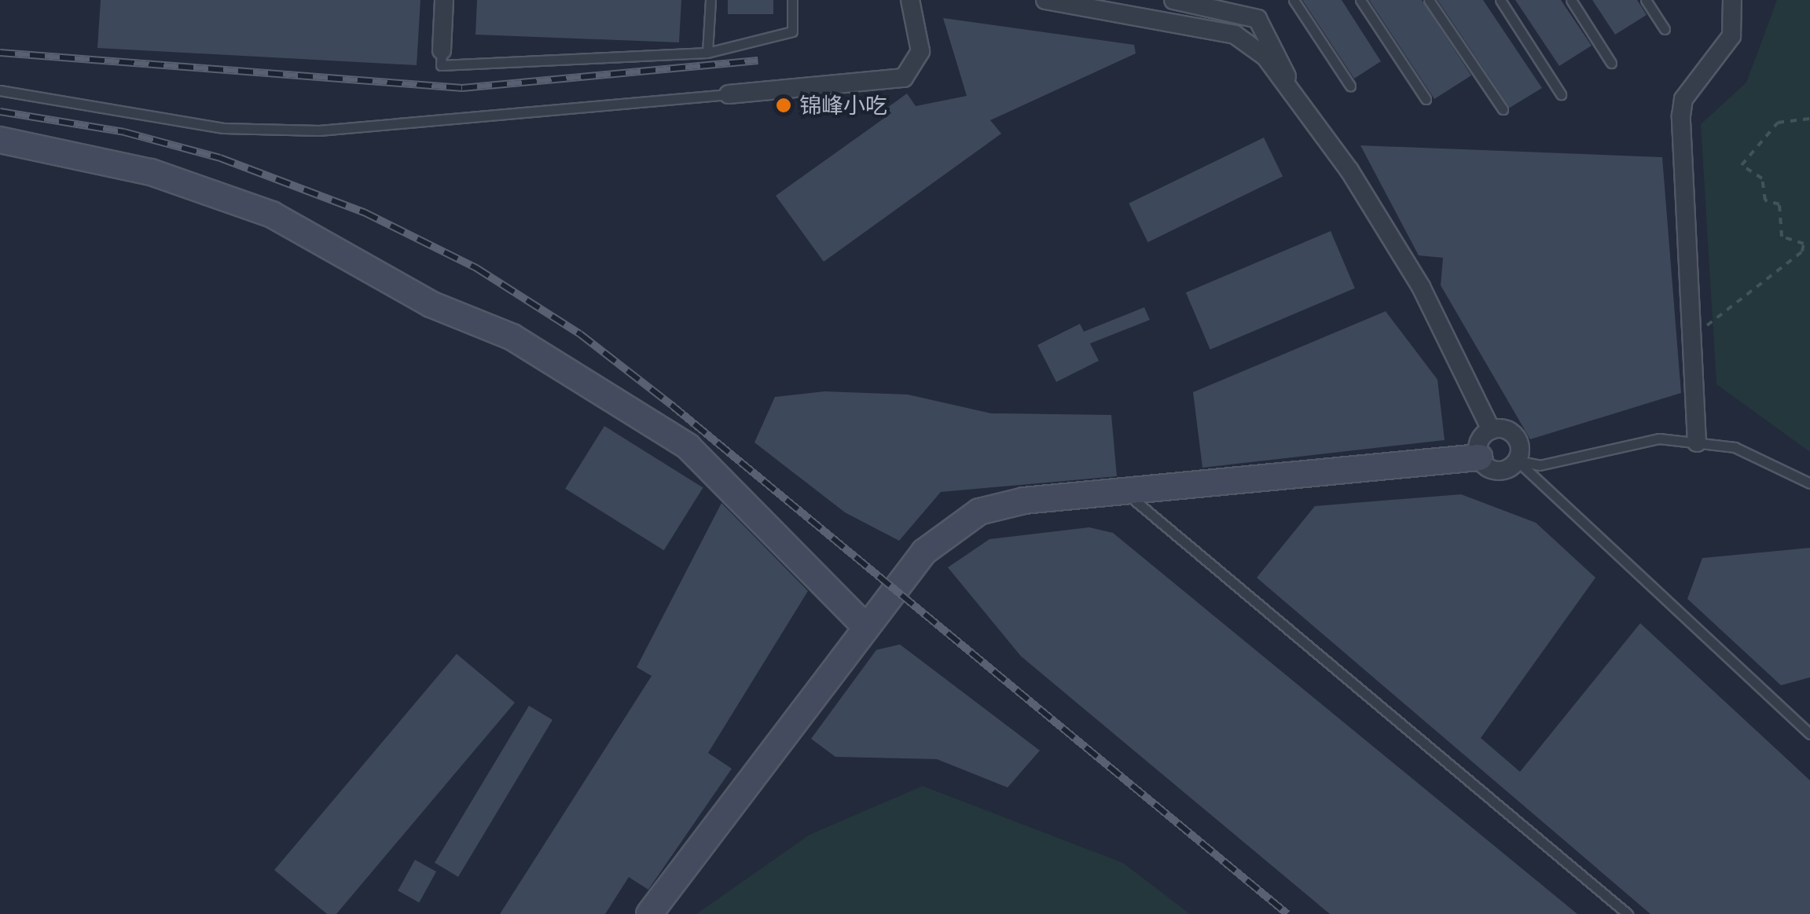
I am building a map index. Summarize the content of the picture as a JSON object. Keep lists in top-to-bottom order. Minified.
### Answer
{"places":["锦峰小吃"]}
